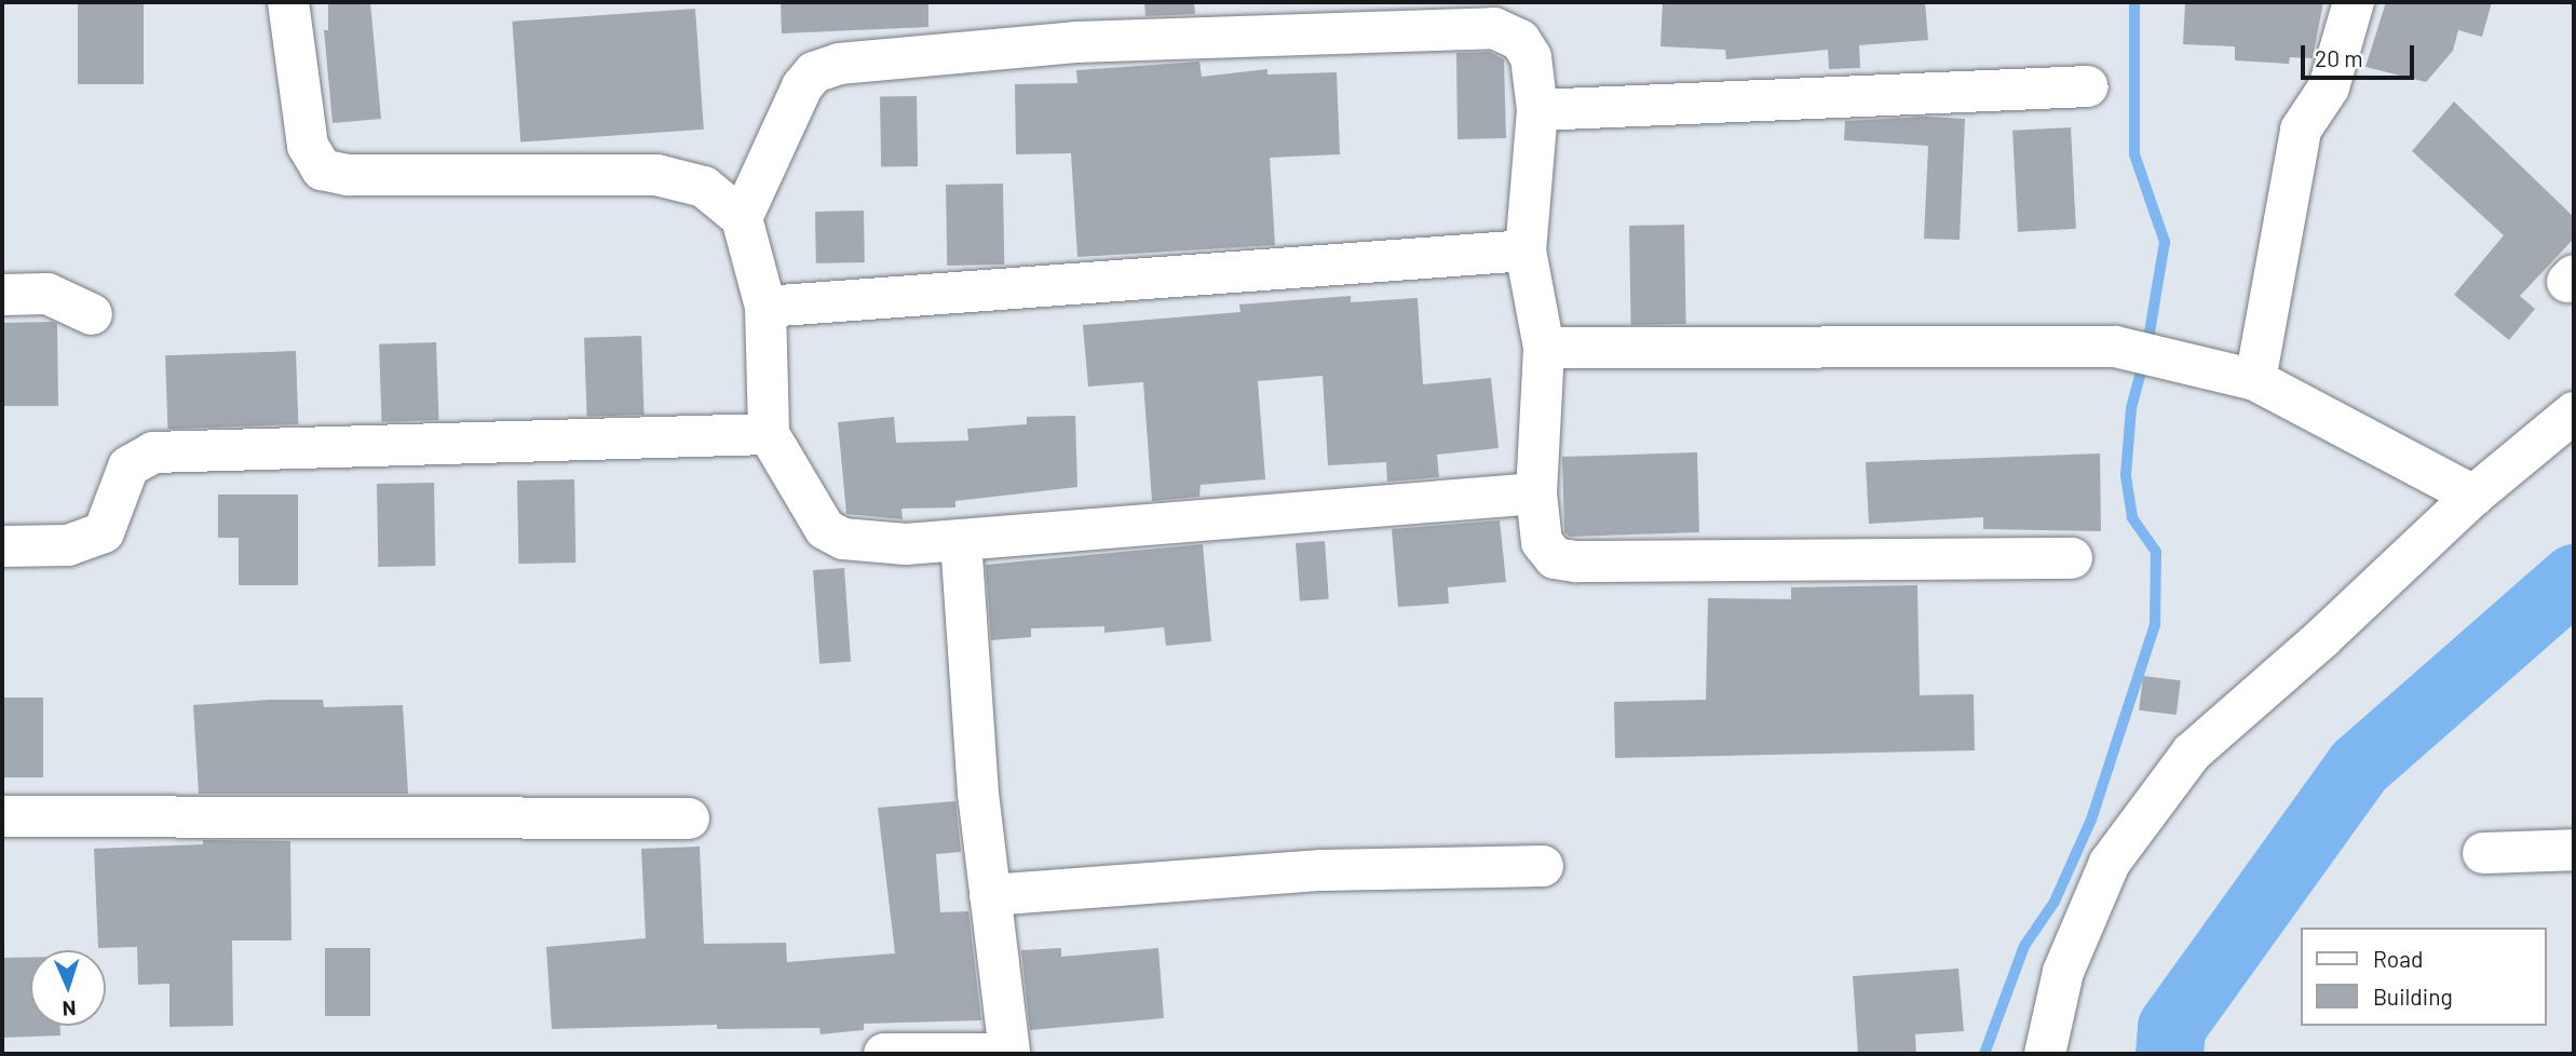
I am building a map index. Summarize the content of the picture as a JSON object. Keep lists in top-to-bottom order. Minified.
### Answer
{"legend":["Road","Building"],"scale_bar":"20 m","north":"bottom"}
